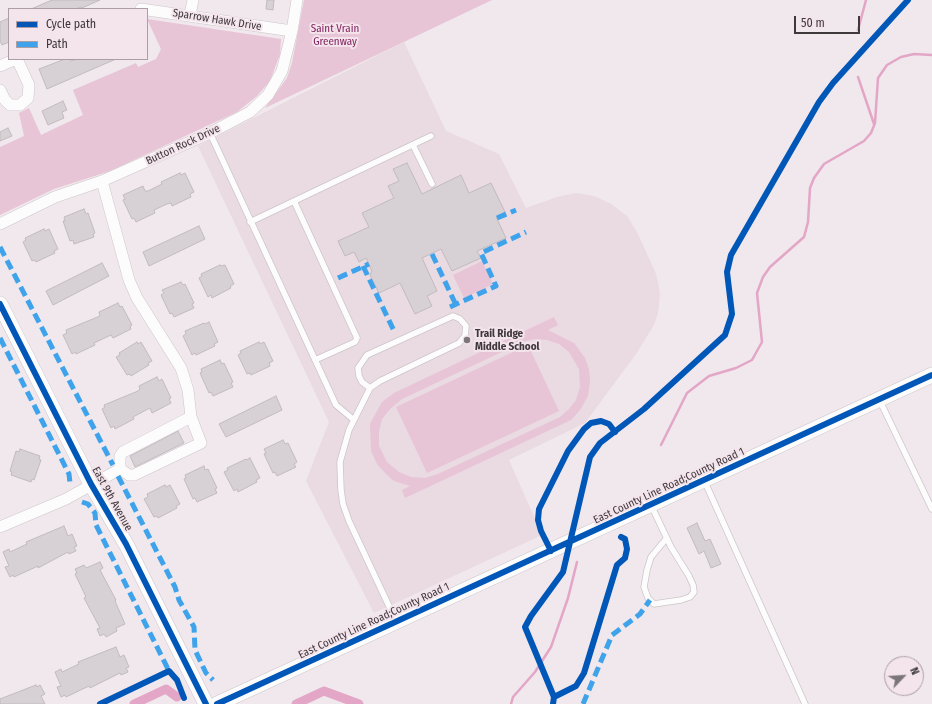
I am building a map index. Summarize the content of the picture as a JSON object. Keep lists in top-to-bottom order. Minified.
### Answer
{"streets":{"main road":["East County Line Road;County Road 1","East 9th Avenue"],"street":["Sparrow Hawk Drive","Button Rock Drive"]},"crossings":[["Sparrow Hawk Drive","Button Rock Drive"]],"parks":["Saint Vrain Greenway"],"places":["Trail Ridge Middle School"],"legend":["Cycle path","Path"],"scale_bar":"50 m","north":"top right"}
